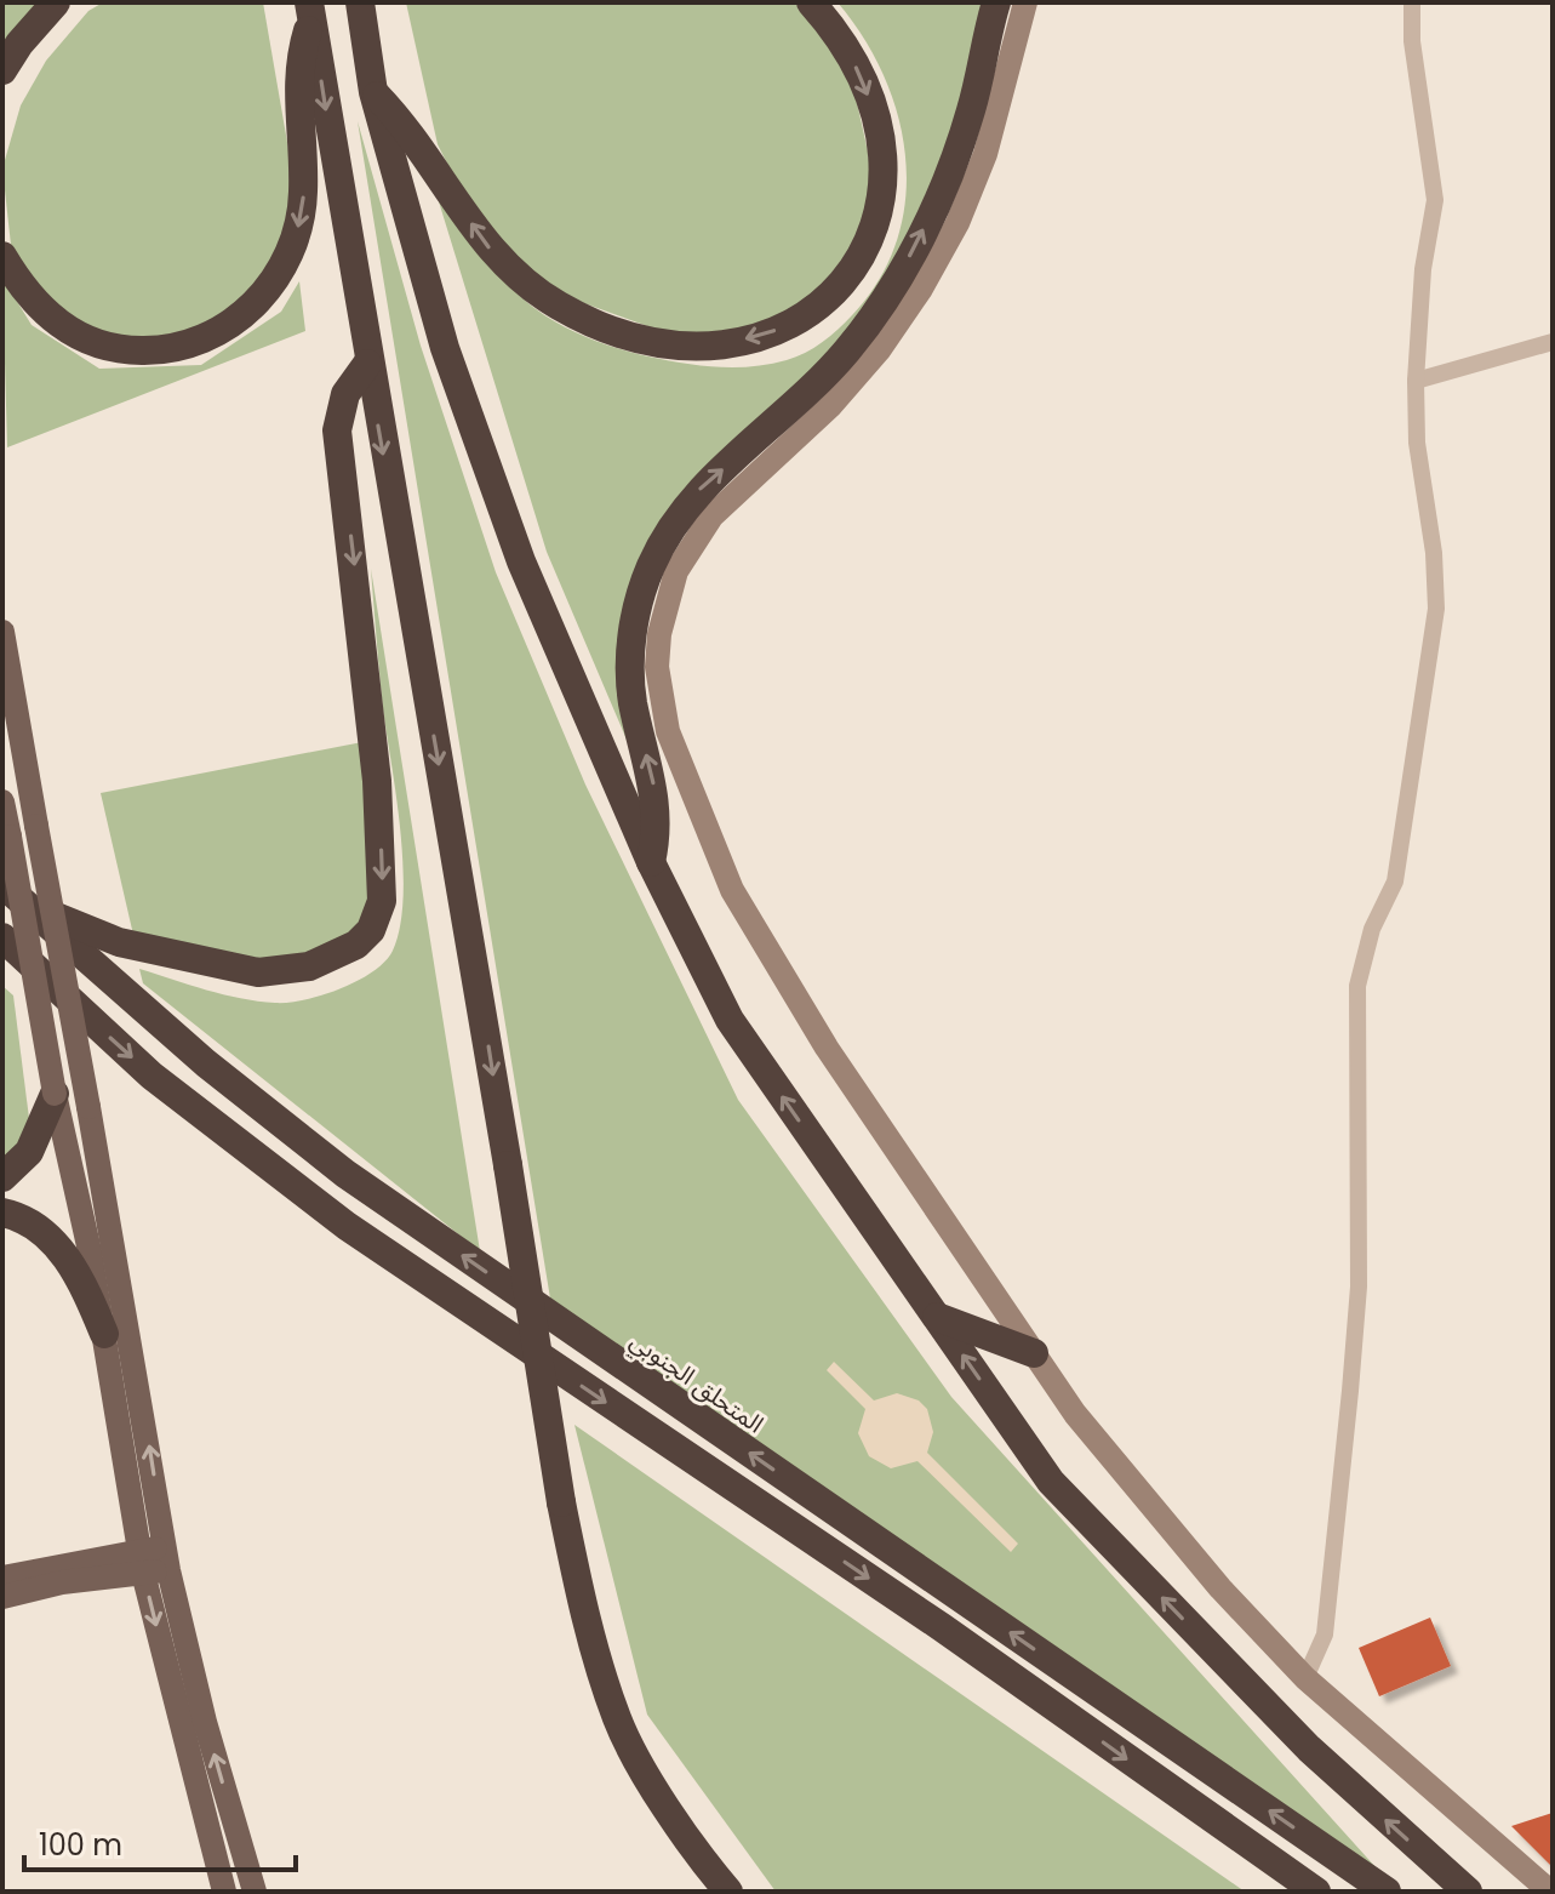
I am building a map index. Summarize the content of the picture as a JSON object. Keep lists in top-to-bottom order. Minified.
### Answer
{"streets":{"highway":["المتحلق الجنوبي"]},"scale_bar":"100 m"}
